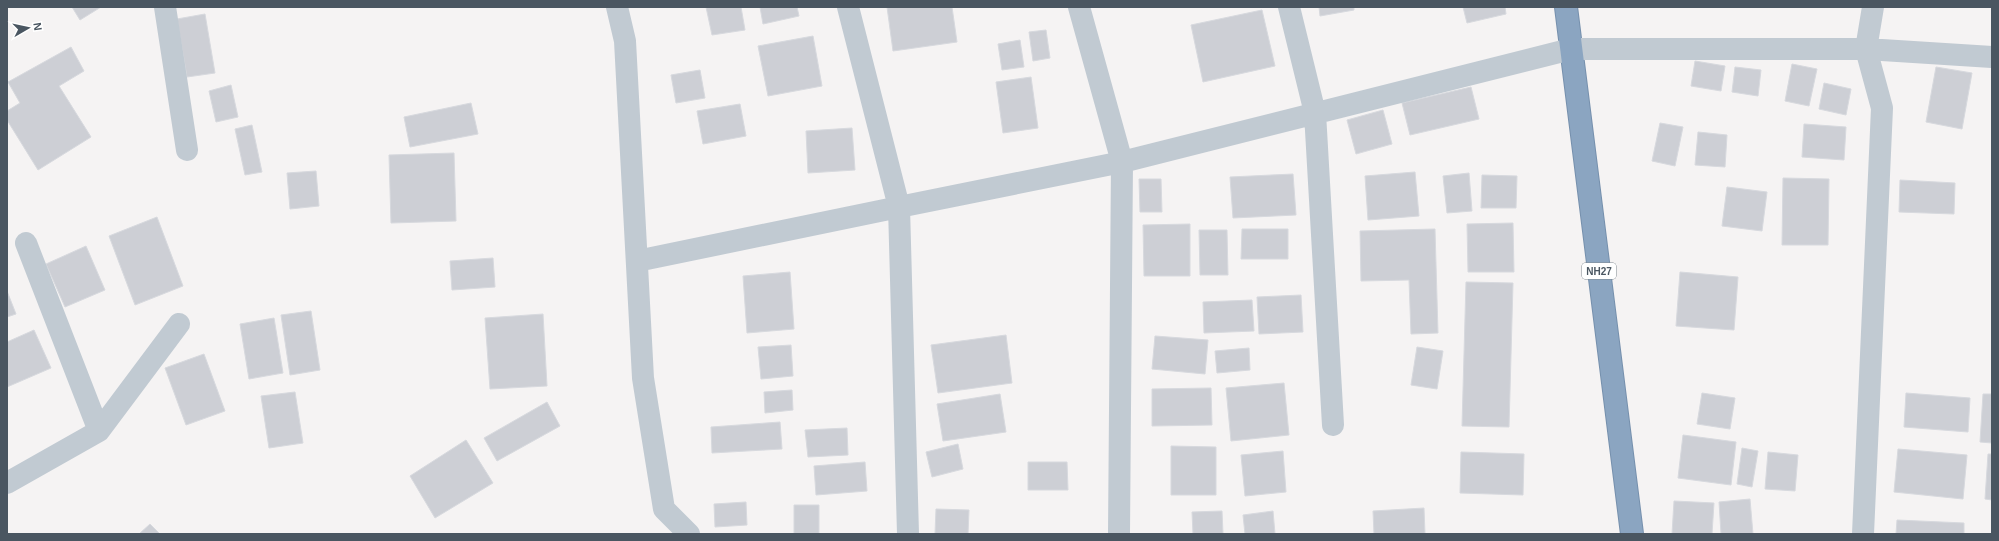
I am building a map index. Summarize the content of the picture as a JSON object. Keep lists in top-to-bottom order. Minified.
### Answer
{"streets":{"highway":["NH27"]},"north":"right"}
